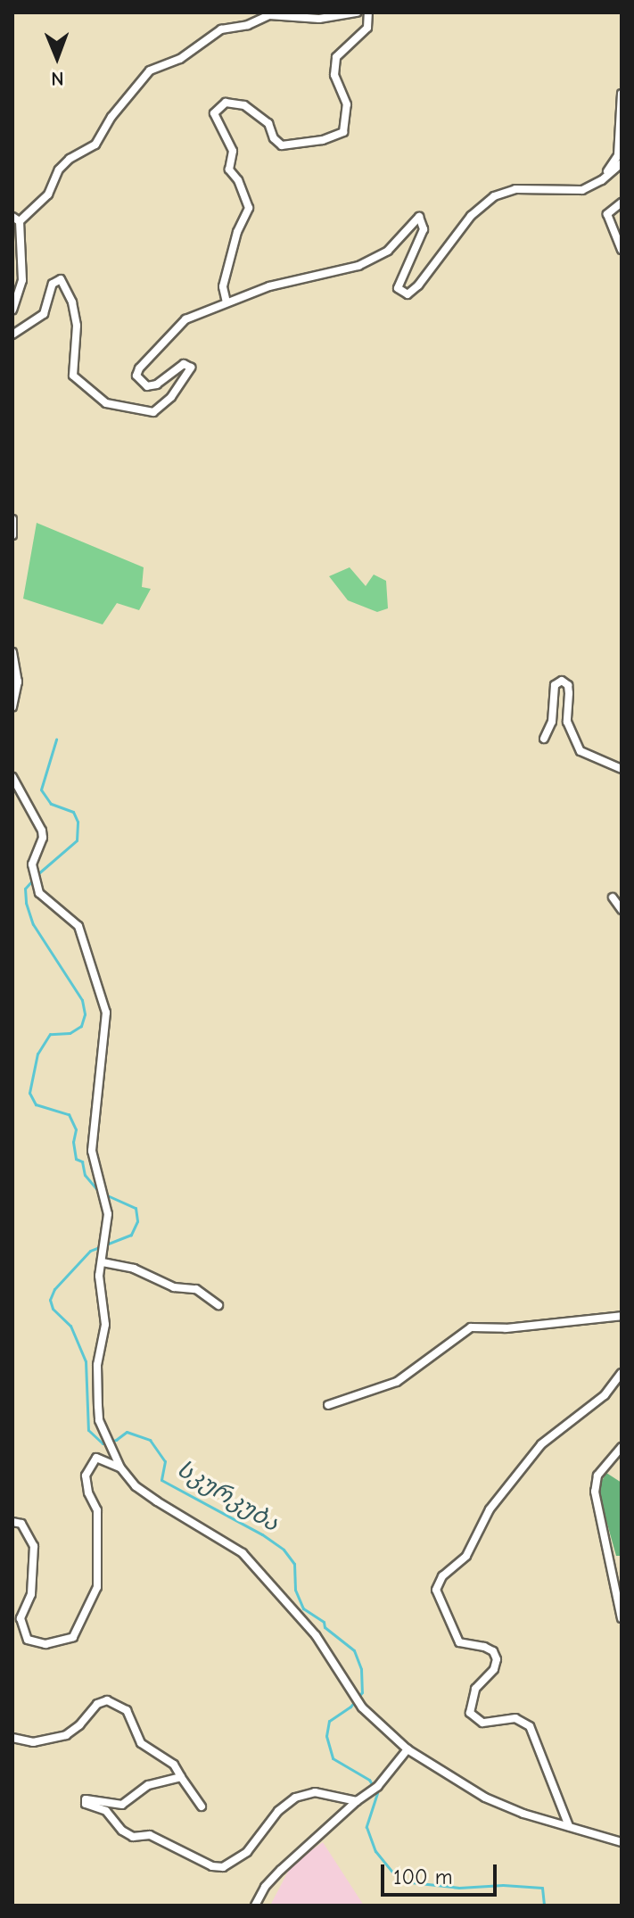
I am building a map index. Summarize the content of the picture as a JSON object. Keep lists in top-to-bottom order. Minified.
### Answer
{"water":["სკურკუბა"],"scale_bar":"100 m","north":"bottom"}
